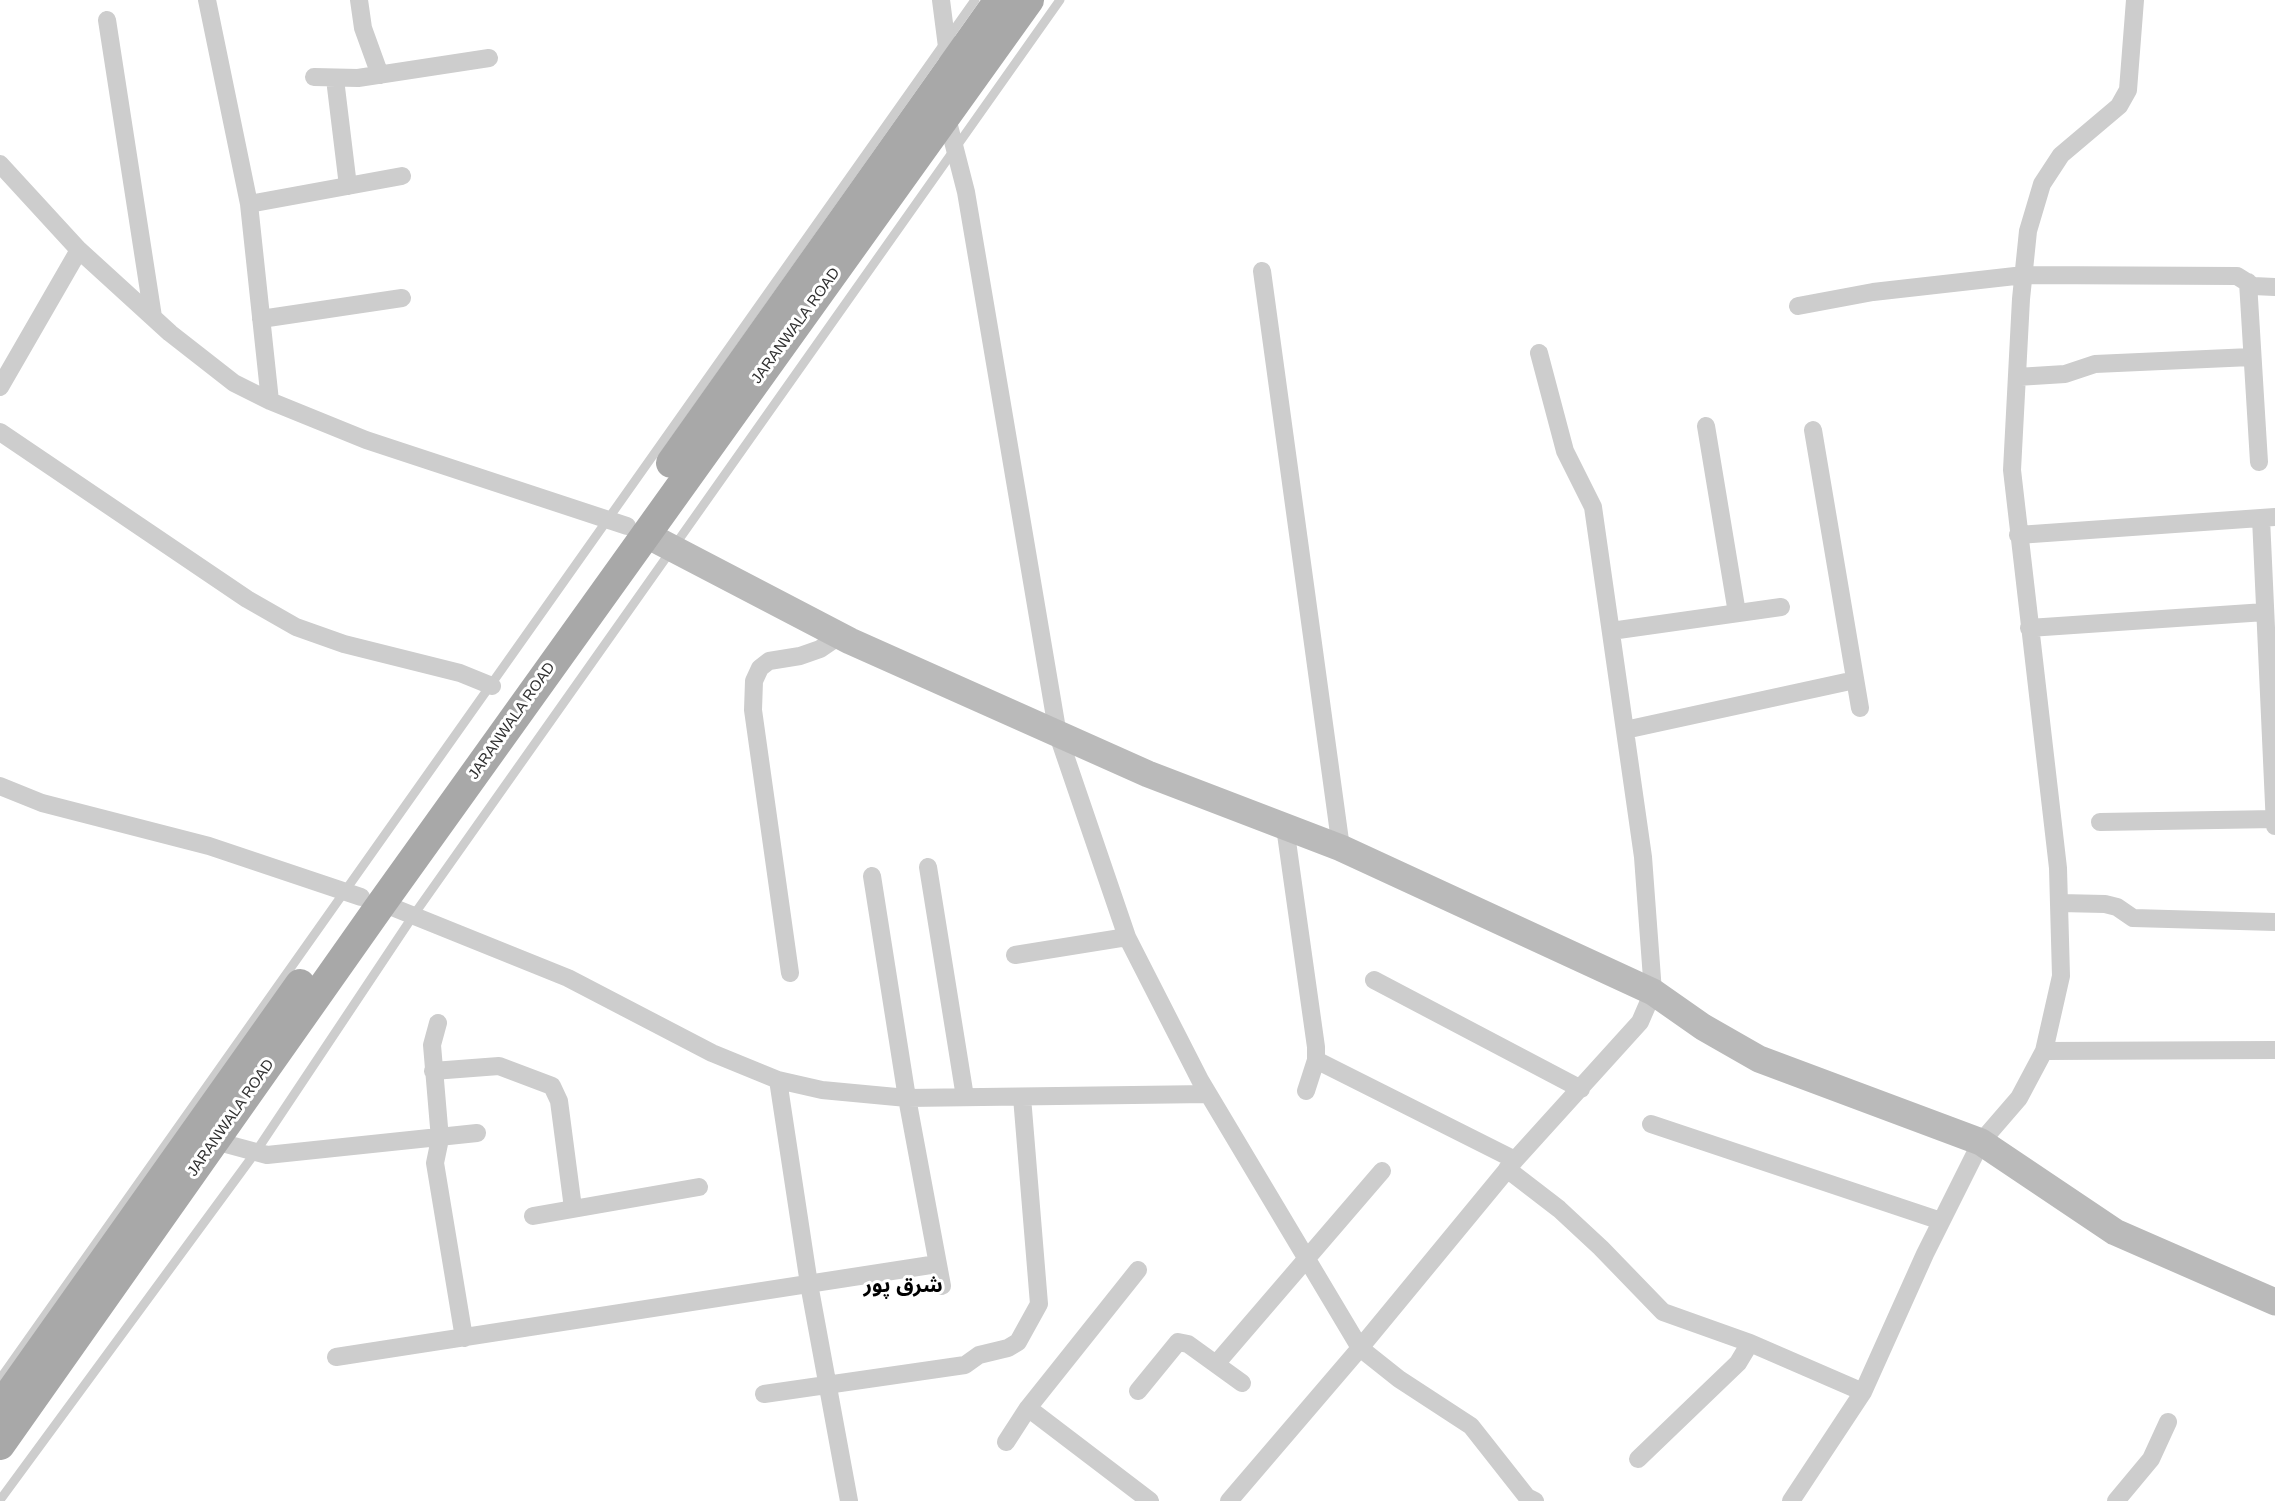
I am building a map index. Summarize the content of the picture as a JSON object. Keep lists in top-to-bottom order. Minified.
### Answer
{"streets":{"main road":["JARANWALA ROAD"]},"districts":["شرق پور"]}
